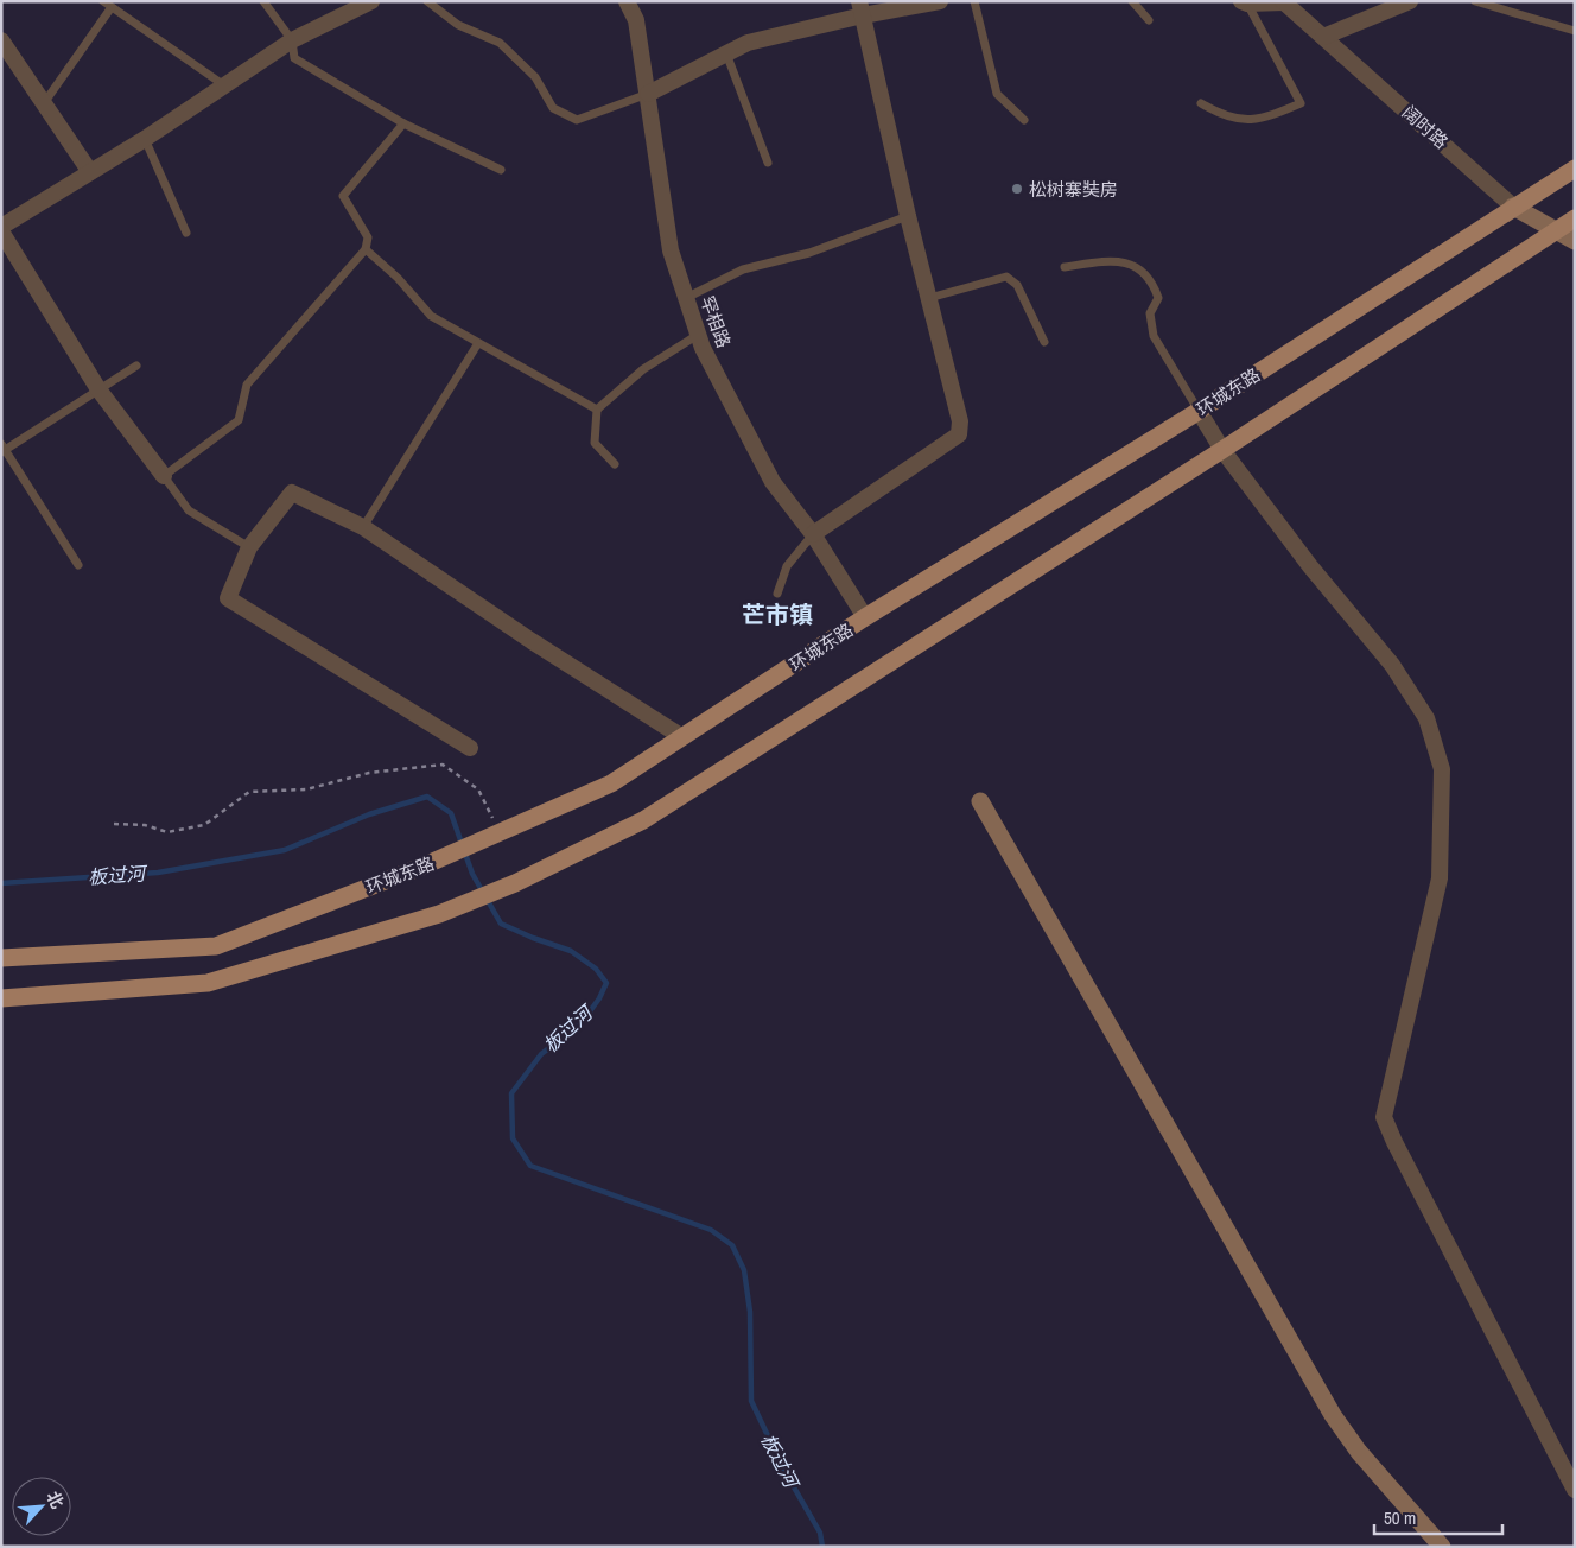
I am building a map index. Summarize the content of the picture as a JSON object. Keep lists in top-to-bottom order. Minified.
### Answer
{"streets":{"main road":["环城东路"],"street":["阔时路","罕相路"]},"crossings":[["阔时路","环城东路"],["罕相路","环城东路"]],"districts":["芒市镇"],"water":["板过河"],"places":["松树寨奘房"],"scale_bar":"50 m","north":"top right"}
